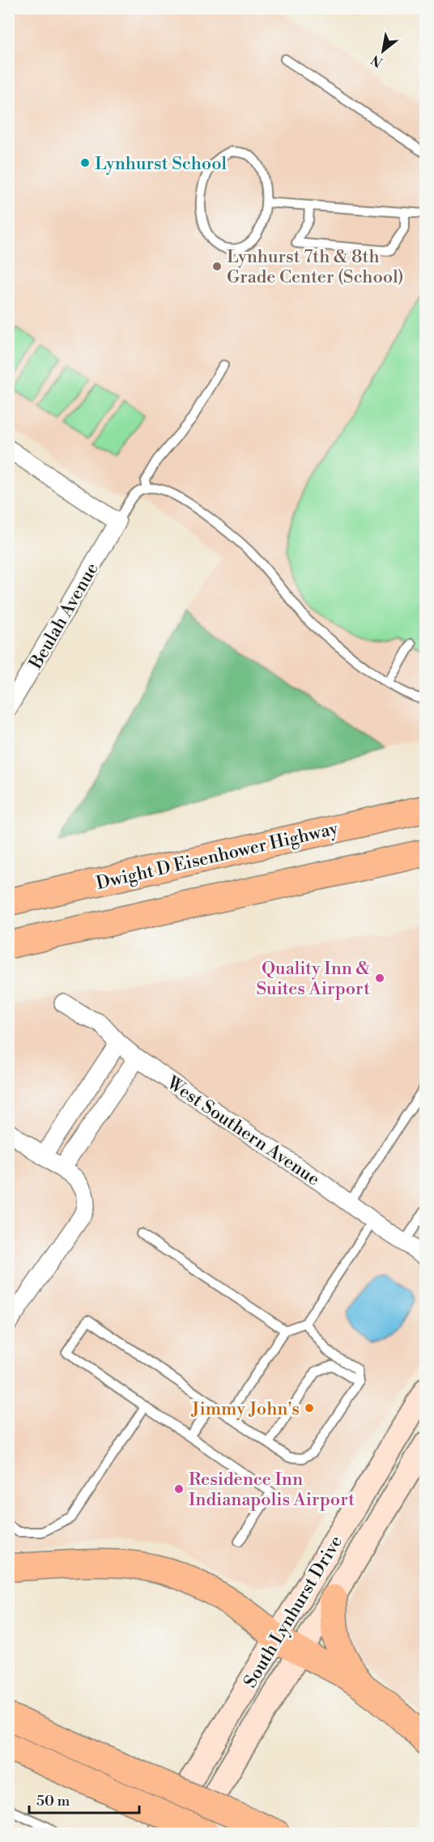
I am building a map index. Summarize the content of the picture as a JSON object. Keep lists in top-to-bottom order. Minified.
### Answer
{"streets":{"highway":["Dwight D Eisenhower Highway"],"main road":["South Lynhurst Drive"],"street":["Beulah Avenue","West Southern Avenue"]},"places":["Lynhurst School","Lynhurst 7th & 8th Grade Center (School)","Quality Inn & Suites Airport","Jimmy John's","Residence Inn Indianapolis Airport"],"scale_bar":"50 m","north":"bottom left"}
